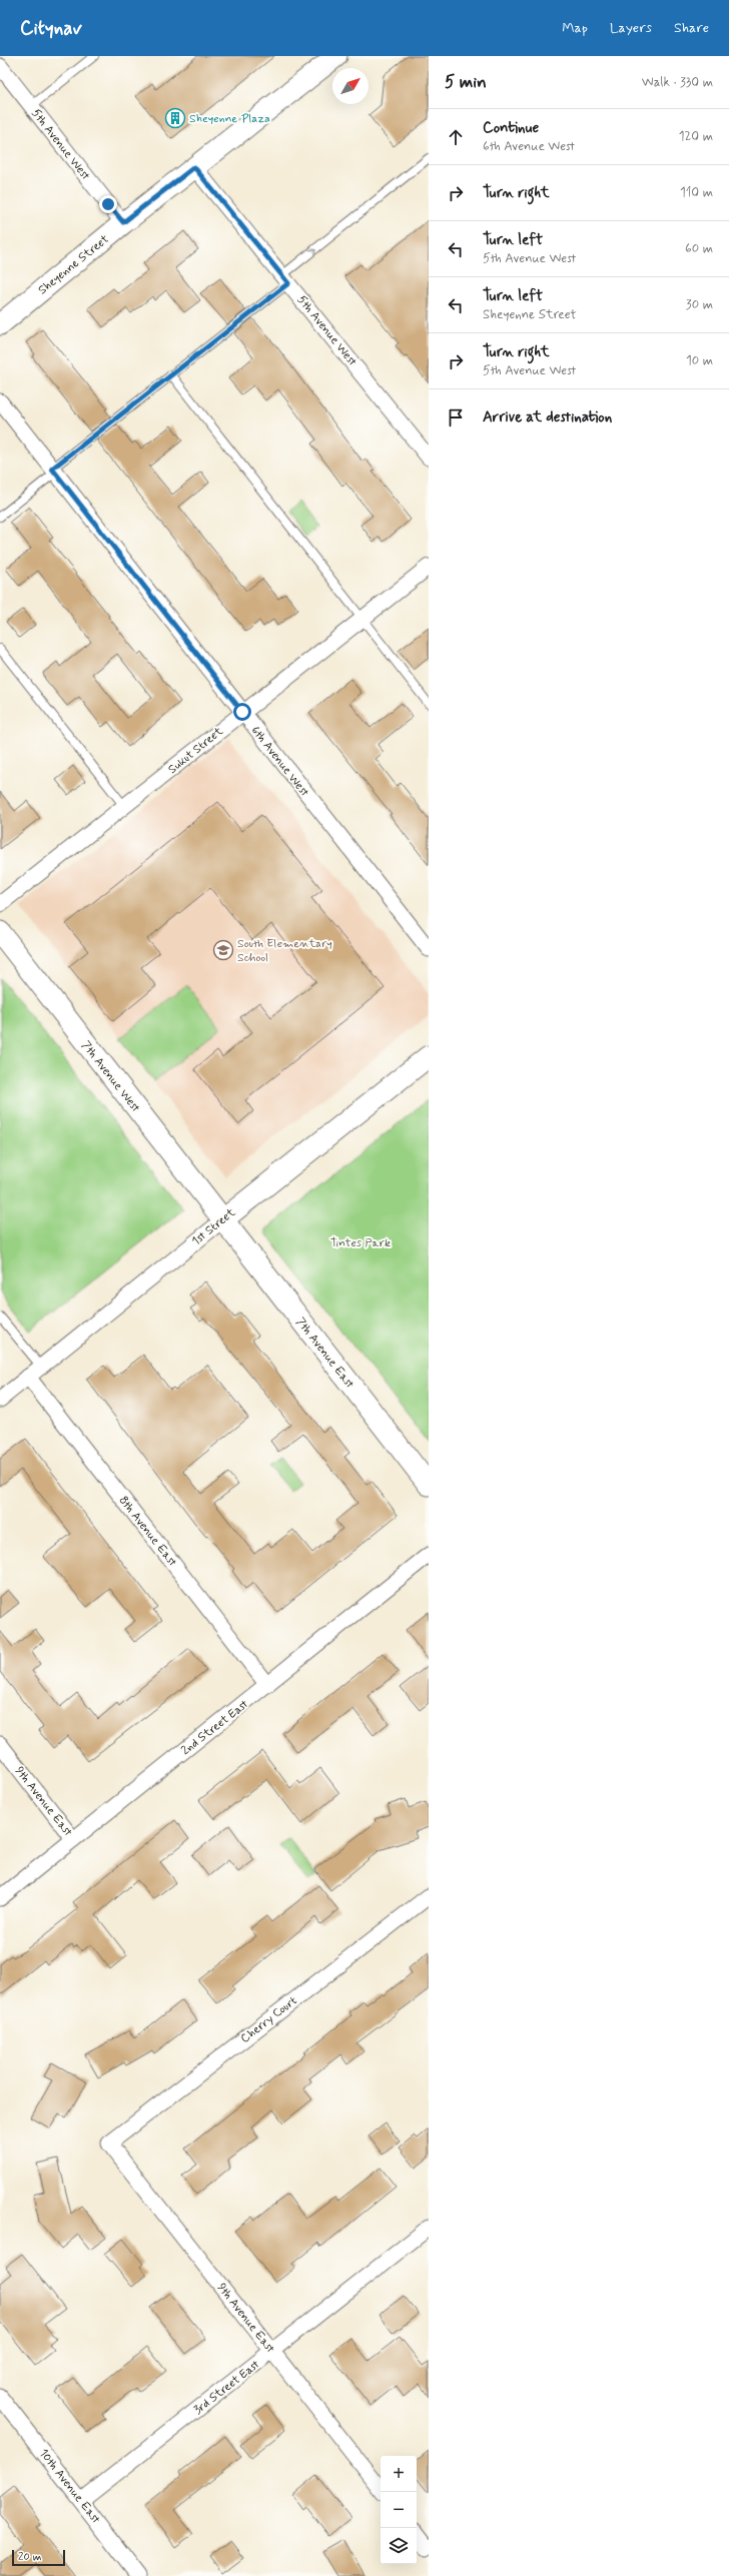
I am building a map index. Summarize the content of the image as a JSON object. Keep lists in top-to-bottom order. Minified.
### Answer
{"streets":{"street":["5th Avenue West","Sheyenne Street","Sukut Street","6th Avenue West","7th Avenue West","1st Street","7th Avenue East","8th Avenue East","2nd Street East","9th Avenue East","Cherry Court","3rd Street East","10th Avenue East"]},"crossings":[["5th Avenue West","Sheyenne Street"],["Sukut Street","6th Avenue West"],["7th Avenue West","1st Street"],["7th Avenue West","7th Avenue East"],["1st Street","7th Avenue East"],["1st Street","8th Avenue East"],["8th Avenue East","2nd Street East"],["2nd Street East","9th Avenue East"],["9th Avenue East","Cherry Court"],["9th Avenue East","3rd Street East"],["3rd Street East","10th Avenue East"]],"parks":["Tintes Park"],"places":{"building":["Sheyenne Plaza"],"school or university":["South Elementary School"]},"scale_bar":"20 m","north":"top right","page":{"header":"Citynav","nav":["Map","Layers","Share"],"heading":["5 min","Walk · 330 m"],"list":[["Continue","6th Avenue West","120 m"],["Turn right","110 m"],["Turn left","5th Avenue West","60 m"],["Turn left","Sheyenne Street","30 m"],["Turn right","5th Avenue West","10 m"],"Arrive at destination"],"map_buttons":["+","−"],"scale":"20 m"}}
